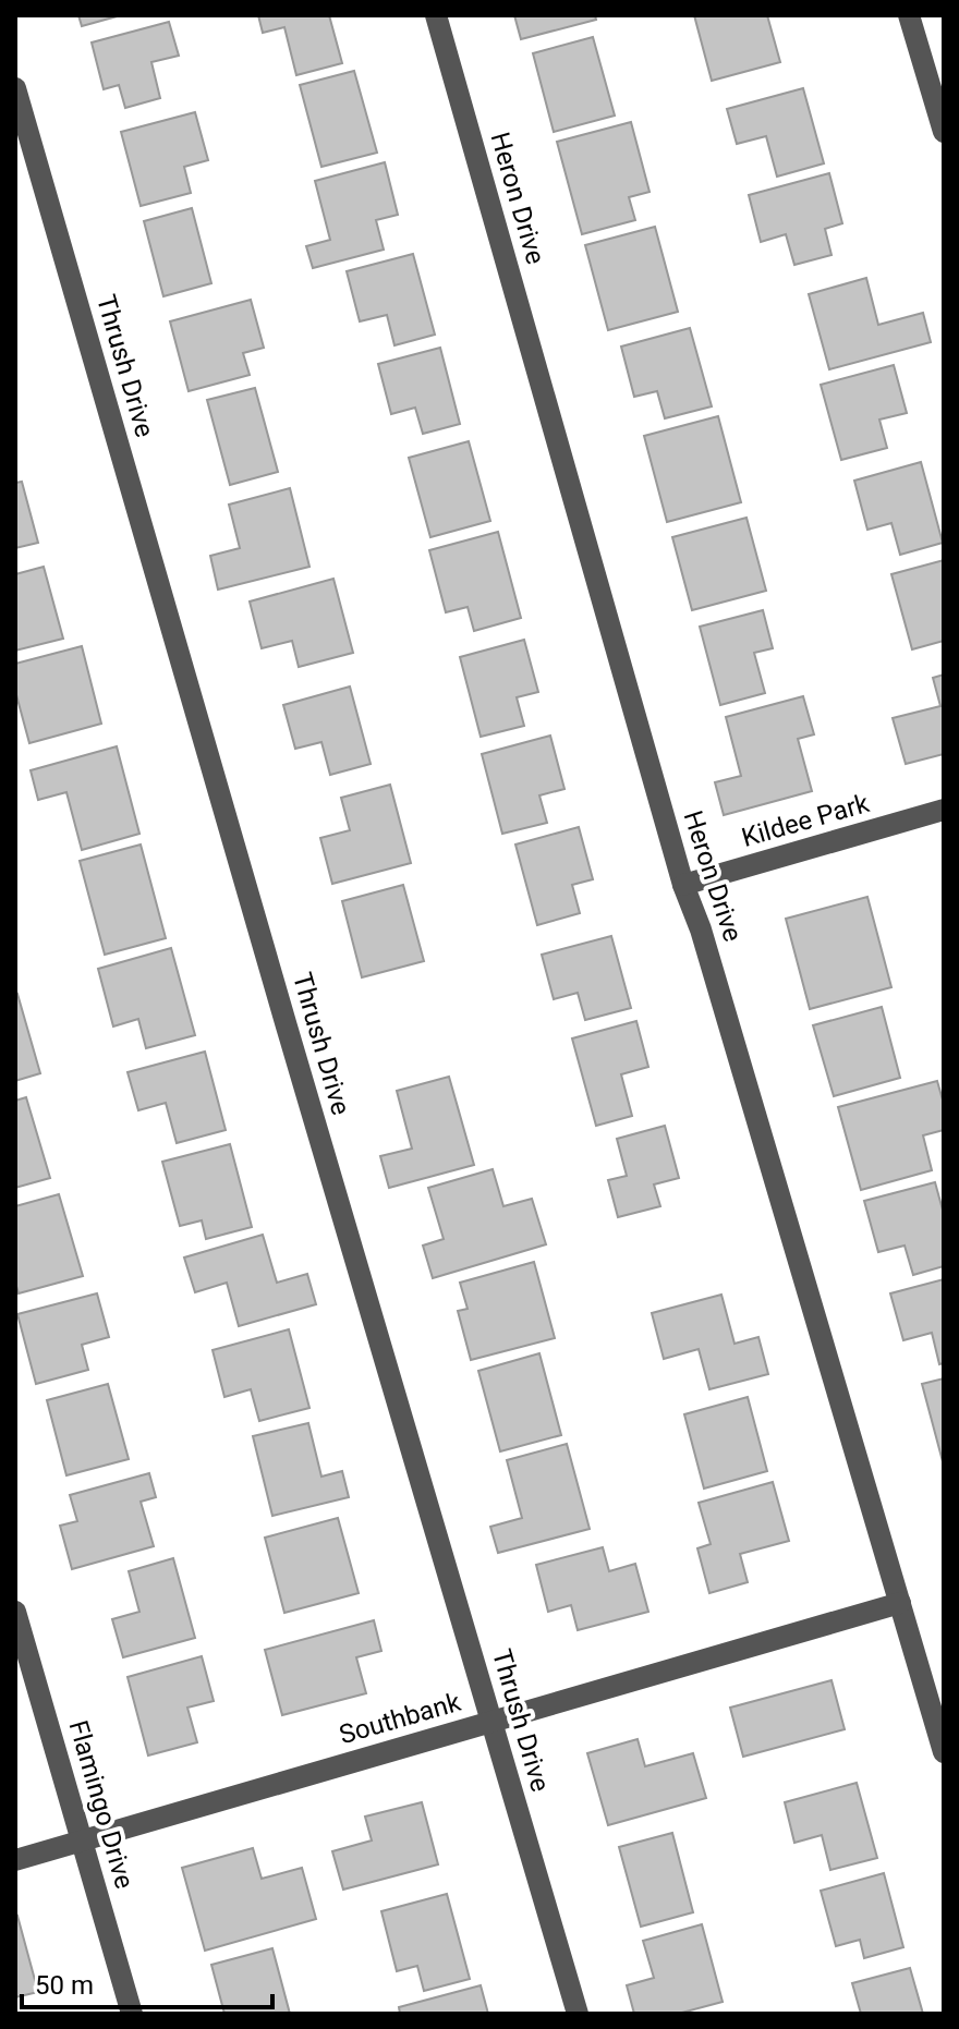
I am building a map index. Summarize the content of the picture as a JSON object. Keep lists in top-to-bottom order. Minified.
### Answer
{"streets":{"street":["Heron Drive","Thrush Drive","Kildee Park","Southbank","Flamingo Drive"]},"crossings":[["Heron Drive","Kildee Park"],["Heron Drive","Southbank"],["Thrush Drive","Southbank"],["Southbank","Flamingo Drive"]],"scale_bar":"50 m"}
